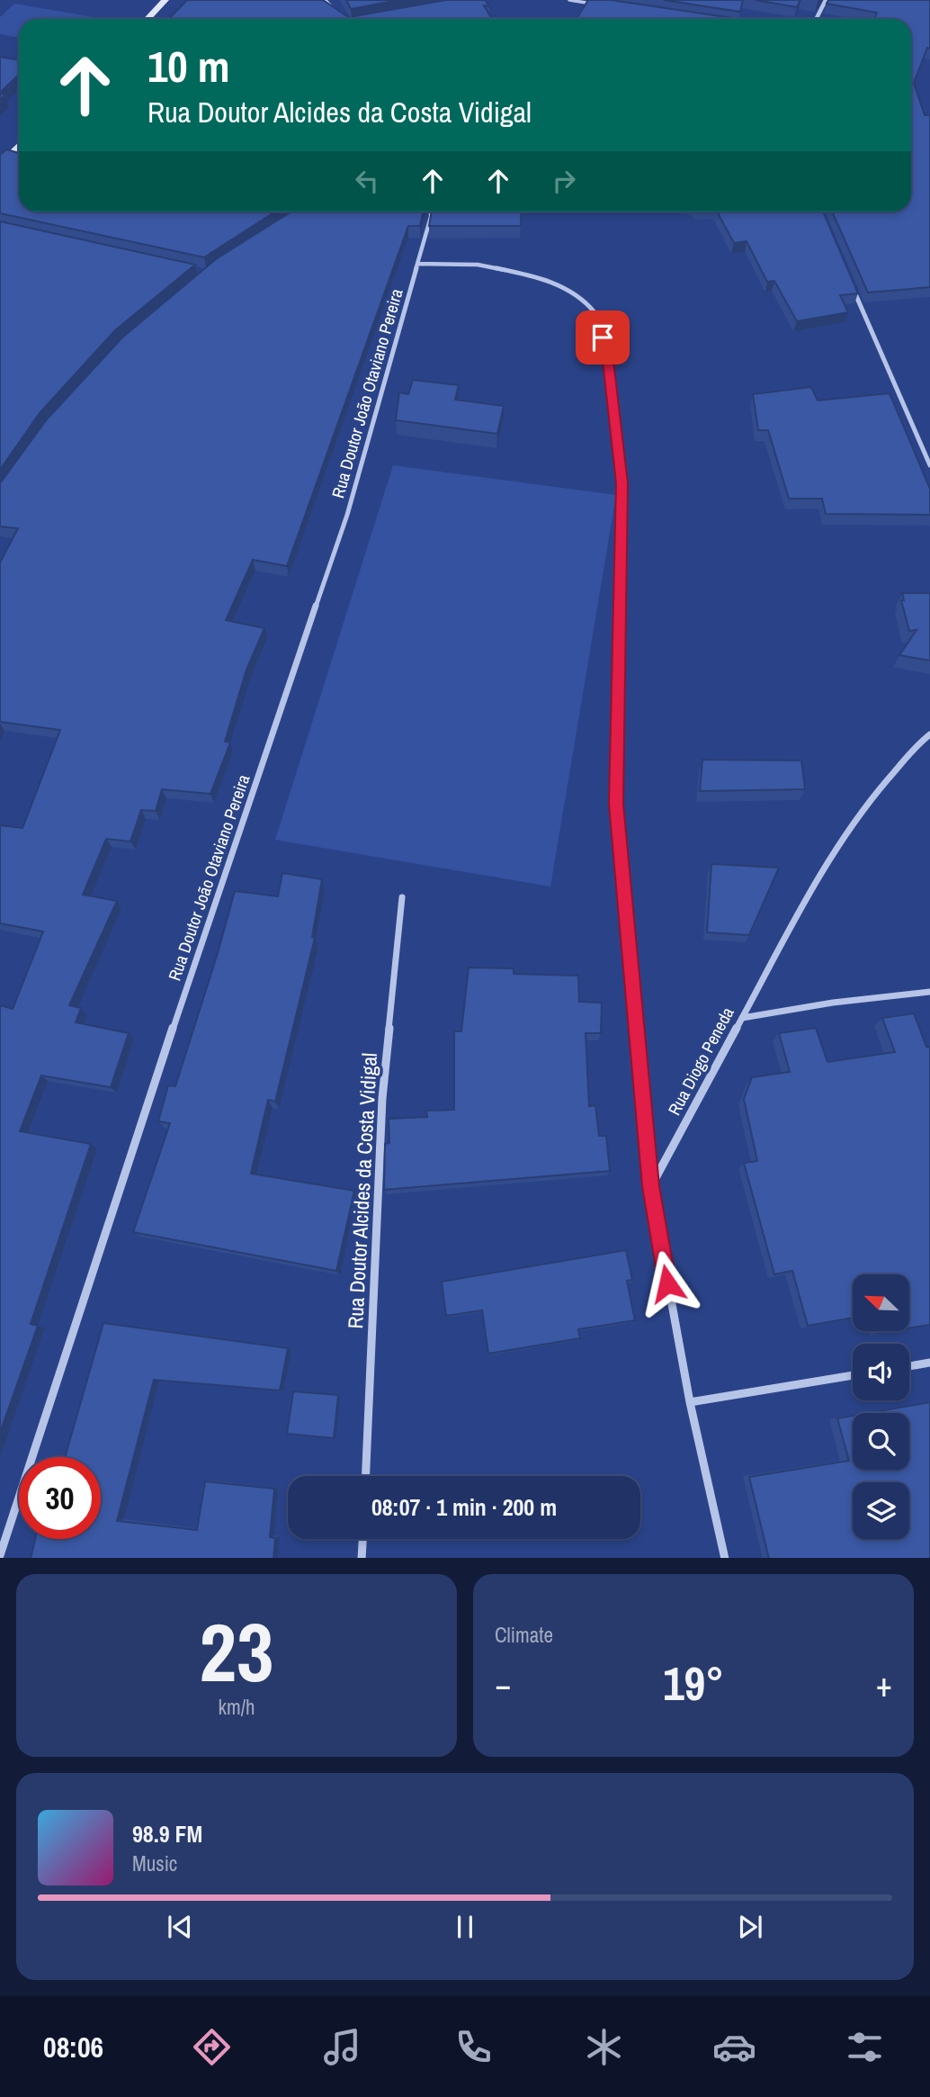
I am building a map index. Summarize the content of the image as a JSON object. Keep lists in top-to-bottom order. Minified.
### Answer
{"streets":{"street":["Rua Doutor João Otaviano Pereira","Rua Diogo Peneda","Rua Doutor Alcides da Costa Vidigal"]},"north":"top left","page":{"turn":["10 m","Rua Doutor Alcides da Costa Vidigal"],"limit":"30","trip":"08:07 · 1 min · 200 m","tile":[["23","km/h"],"Climate"],"heat":["−","19°","+"],"song":["98.9 FM","Music"],"tabs":"08:06"}}
